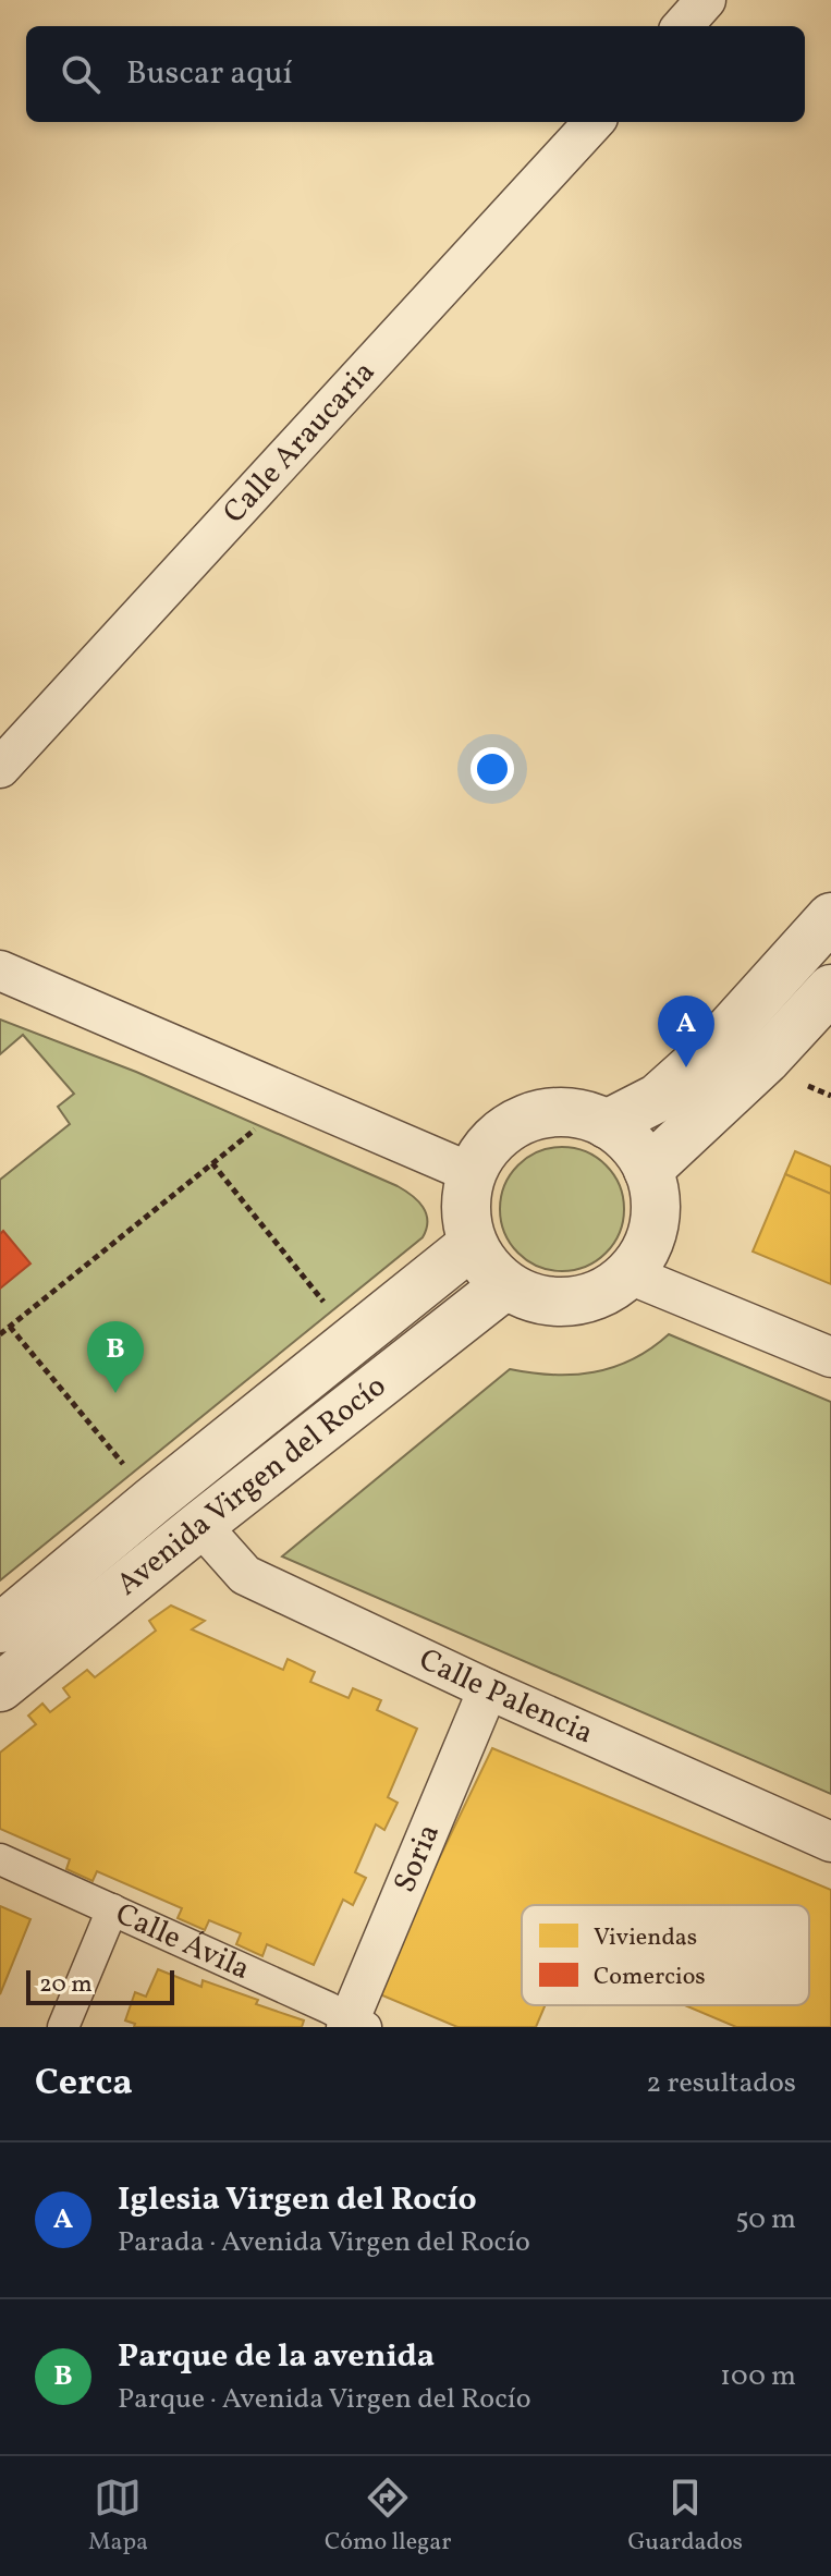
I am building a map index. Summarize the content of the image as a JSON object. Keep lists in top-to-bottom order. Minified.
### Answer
{"streets":{"street":["Calle Araucaria","Avenida Virgen del Rocío","Calle Palencia","Soria","Calle Ávila"]},"crossings":[["Avenida Virgen del Rocío","Calle Palencia"],["Calle Palencia","Soria"],["Soria","Calle Ávila"]],"legend":["Viviendas","Comercios"],"scale_bar":"20 m","page":{"search":"Buscar aquí","pins":["A","B"],"scale":"20 m","heading":["Cerca","2 resultados"],"list":[{"mark":"A","name":"Iglesia Virgen del Rocío","note":"Parada · Avenida Virgen del Rocío","value":"50 m"},{"mark":"B","name":"Parque de la avenida","note":"Parque · Avenida Virgen del Rocío","value":"100 m"}],"nav":["Mapa","Cómo llegar","Guardados"]}}
